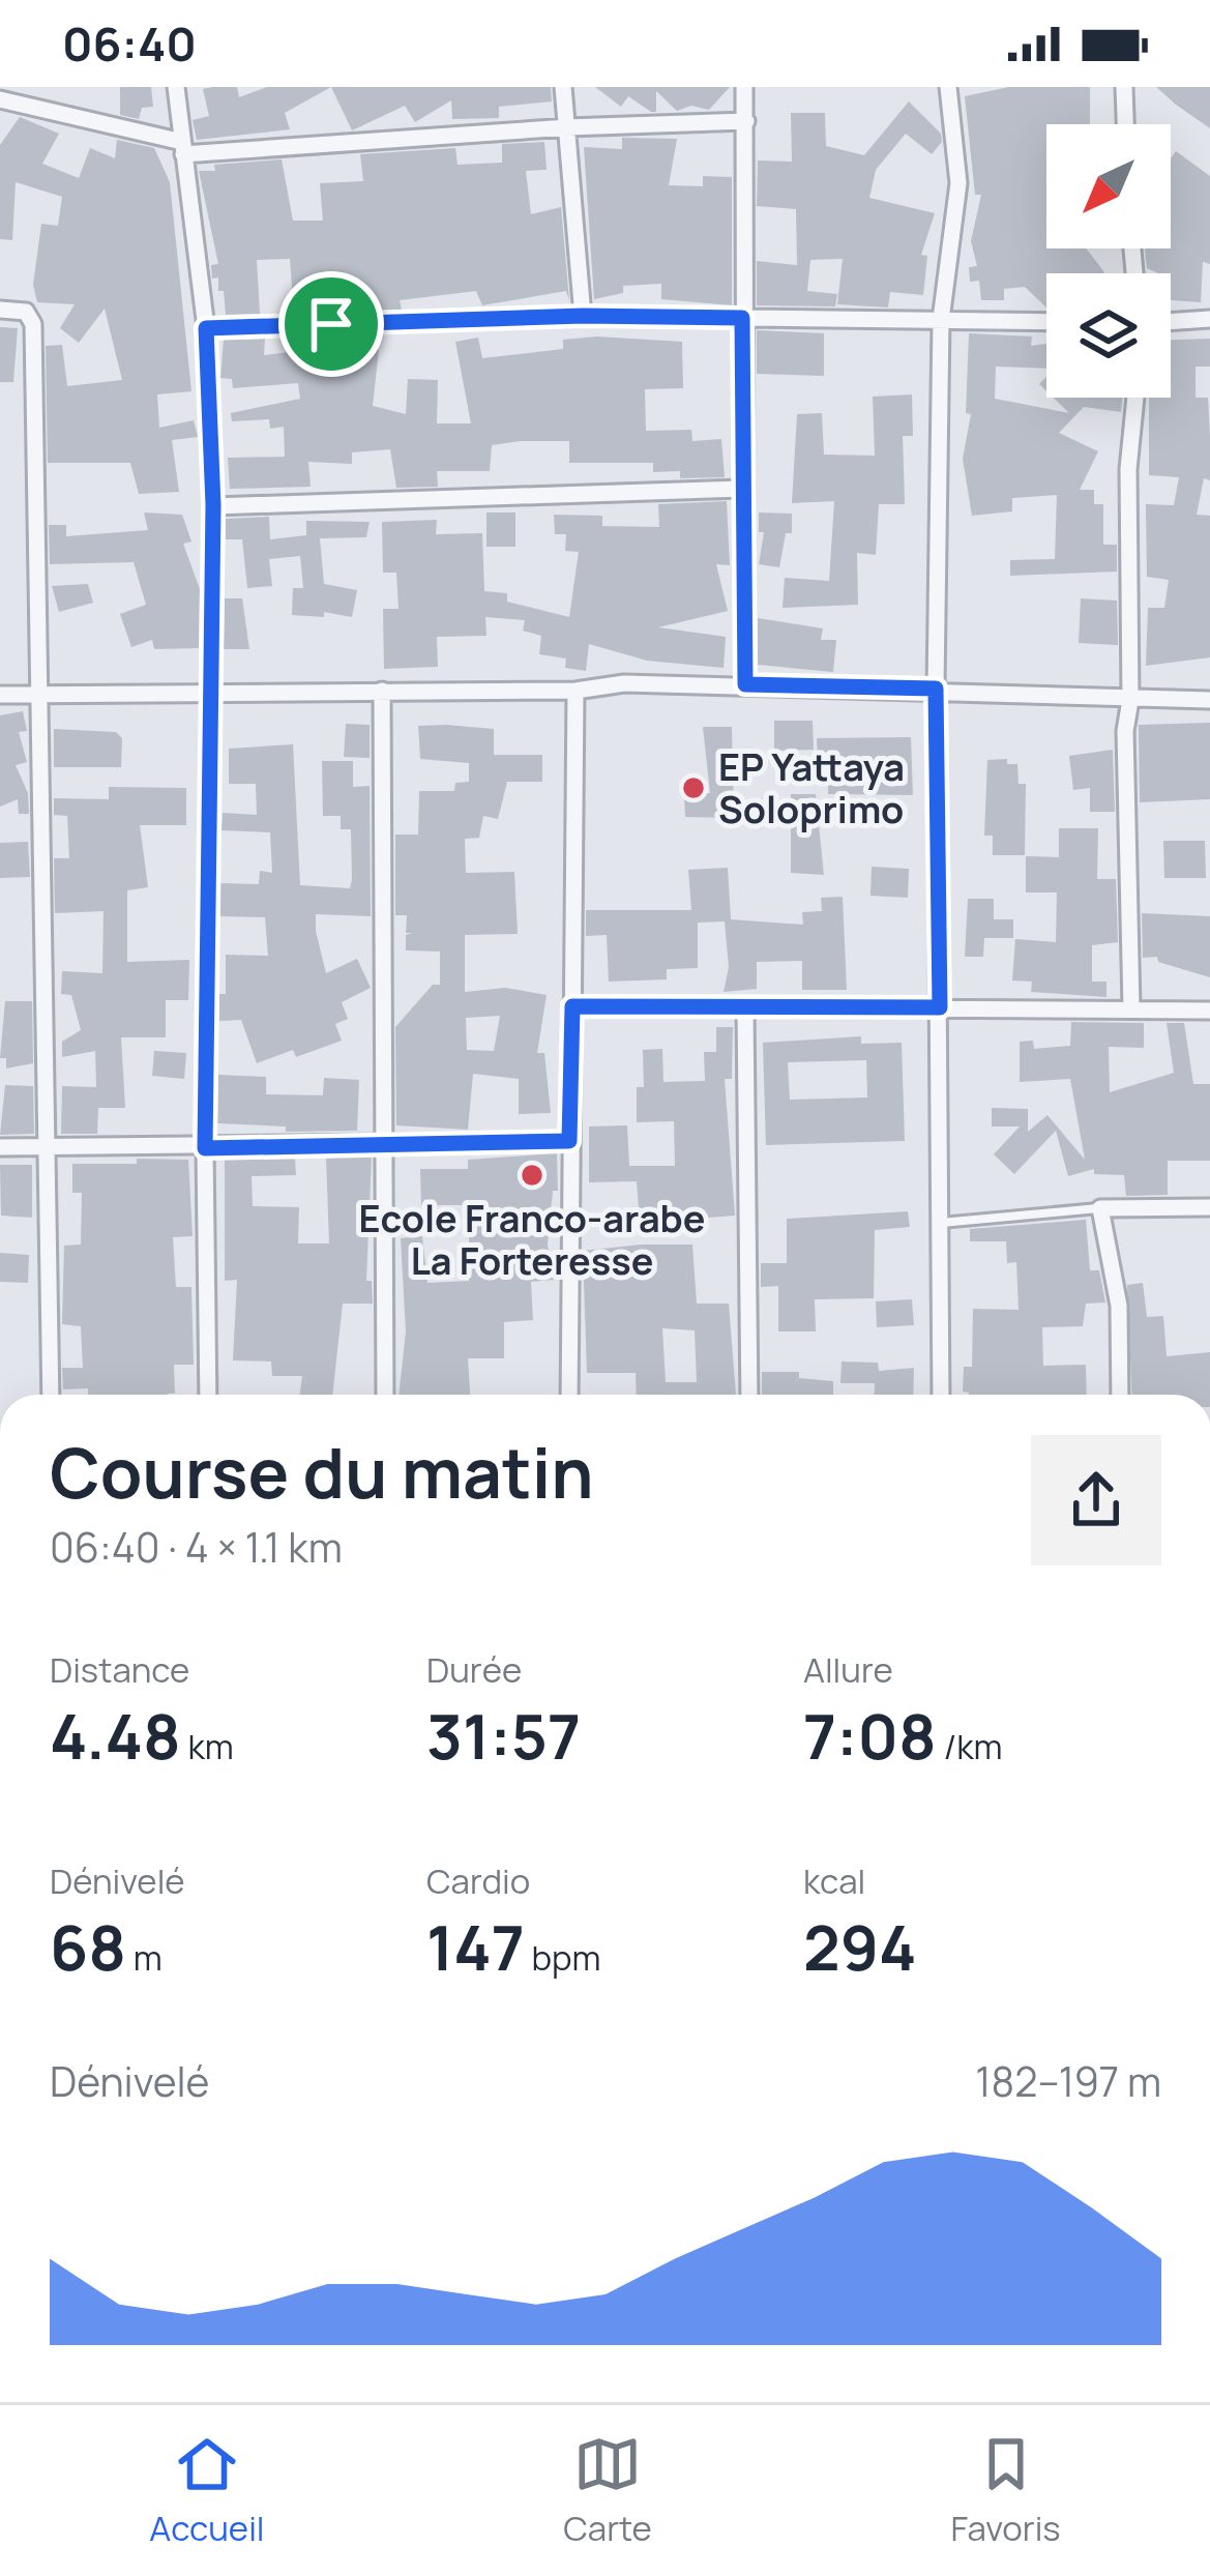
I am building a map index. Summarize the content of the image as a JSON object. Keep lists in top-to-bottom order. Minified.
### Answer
{"places":["EP Yattaya Soloprimo","Ecole Franco-arabe La Forteresse"],"north":"bottom left","page":{"status":"06:40","heading":["Course du matin","06:40 · 4 × 1.1 km"],"stats":[["Distance","4.48 km"],["Durée","31:57"],["Allure","7:08 /km"],["Dénivelé","68 m"],["Cardio","147 bpm"],["kcal","294"]],"chart":["Dénivelé","182–197 m"],"tabs":["Accueil","Carte","Favoris"]}}
